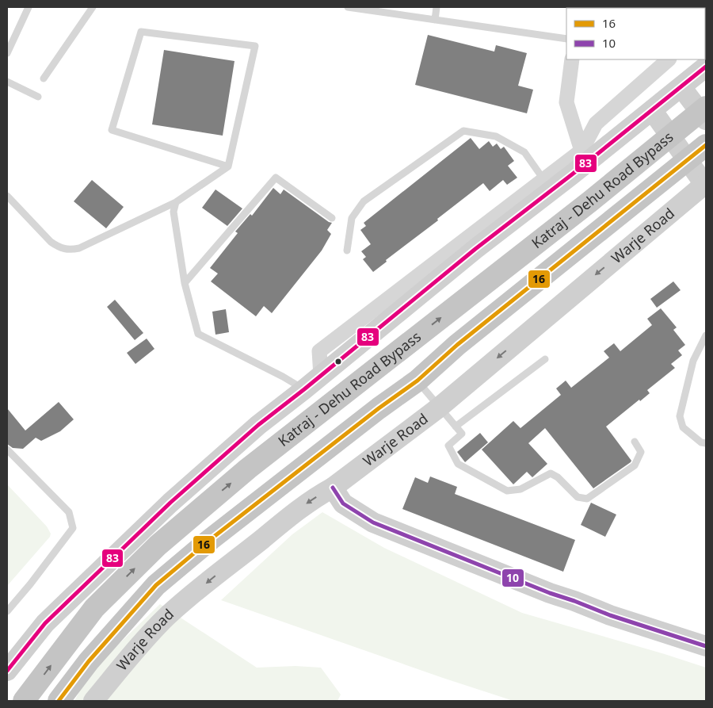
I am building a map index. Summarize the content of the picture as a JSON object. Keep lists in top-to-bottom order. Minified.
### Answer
{"streets":{"highway":["Katraj - Dehu Road Bypass"],"street":["Warje Road"]},"lines":["transit line 83","transit line 16","transit line 10"],"legend":["16","10"]}
